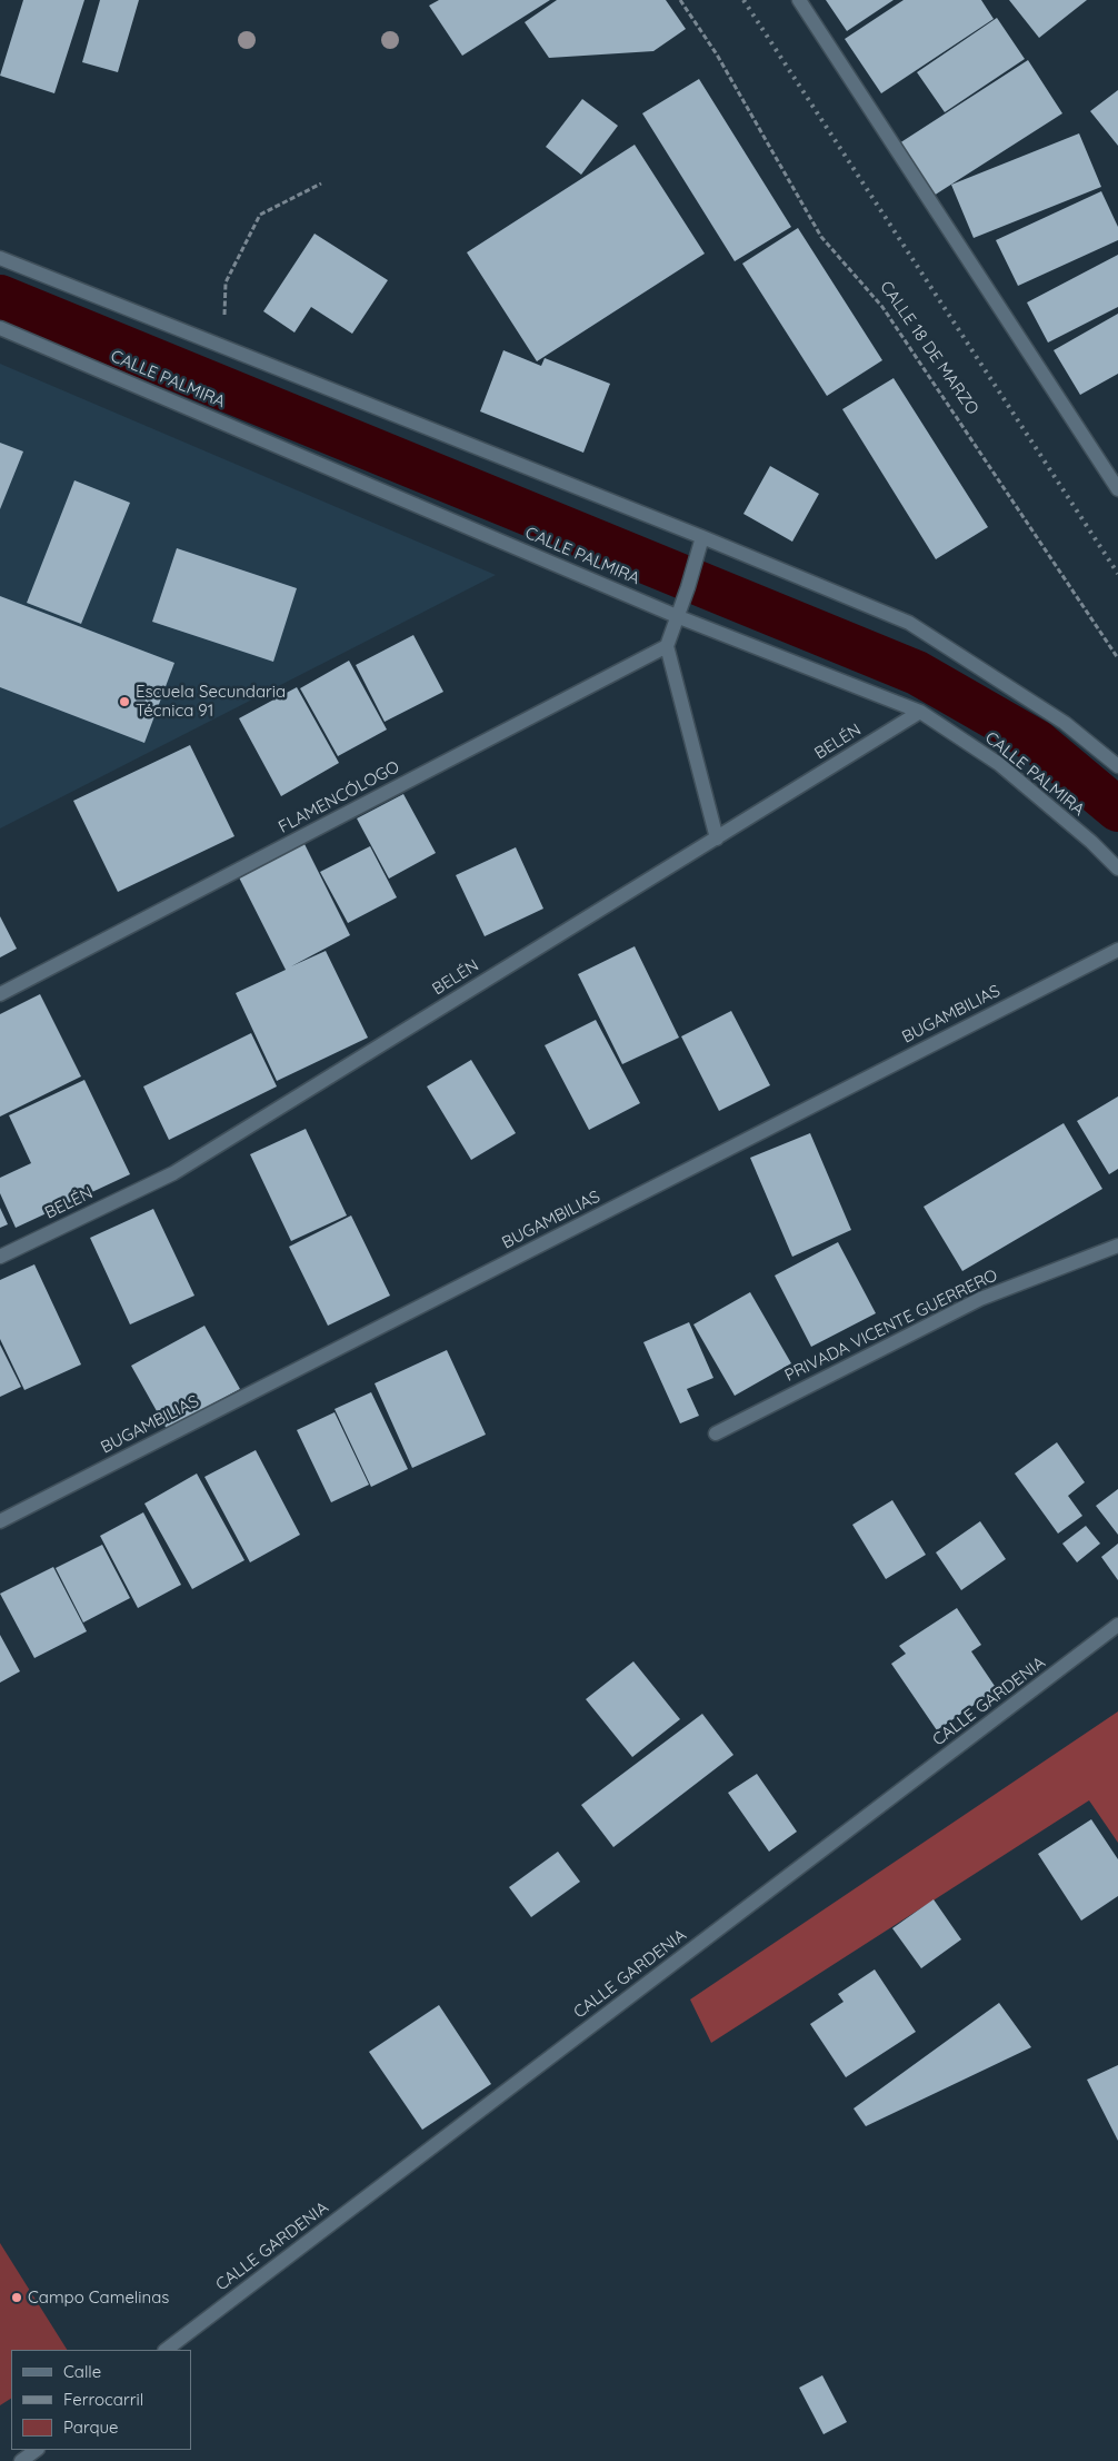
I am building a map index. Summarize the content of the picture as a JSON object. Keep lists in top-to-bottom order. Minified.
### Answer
{"streets":{"street":["CALLE PALMIRA","BELÉN","FLAMENCÓLOGO","BUGAMBILIAS","PRIVADA VICENTE GUERRERO","CALLE GARDENIA"],"path":["CALLE 18 DE MARZO"]},"crossings":[["CALLE PALMIRA","BELÉN"]],"places":["Escuela Secundaria Técnica 91","Campo Camelinas"],"legend":["Calle","Ferrocarril","Parque"]}
